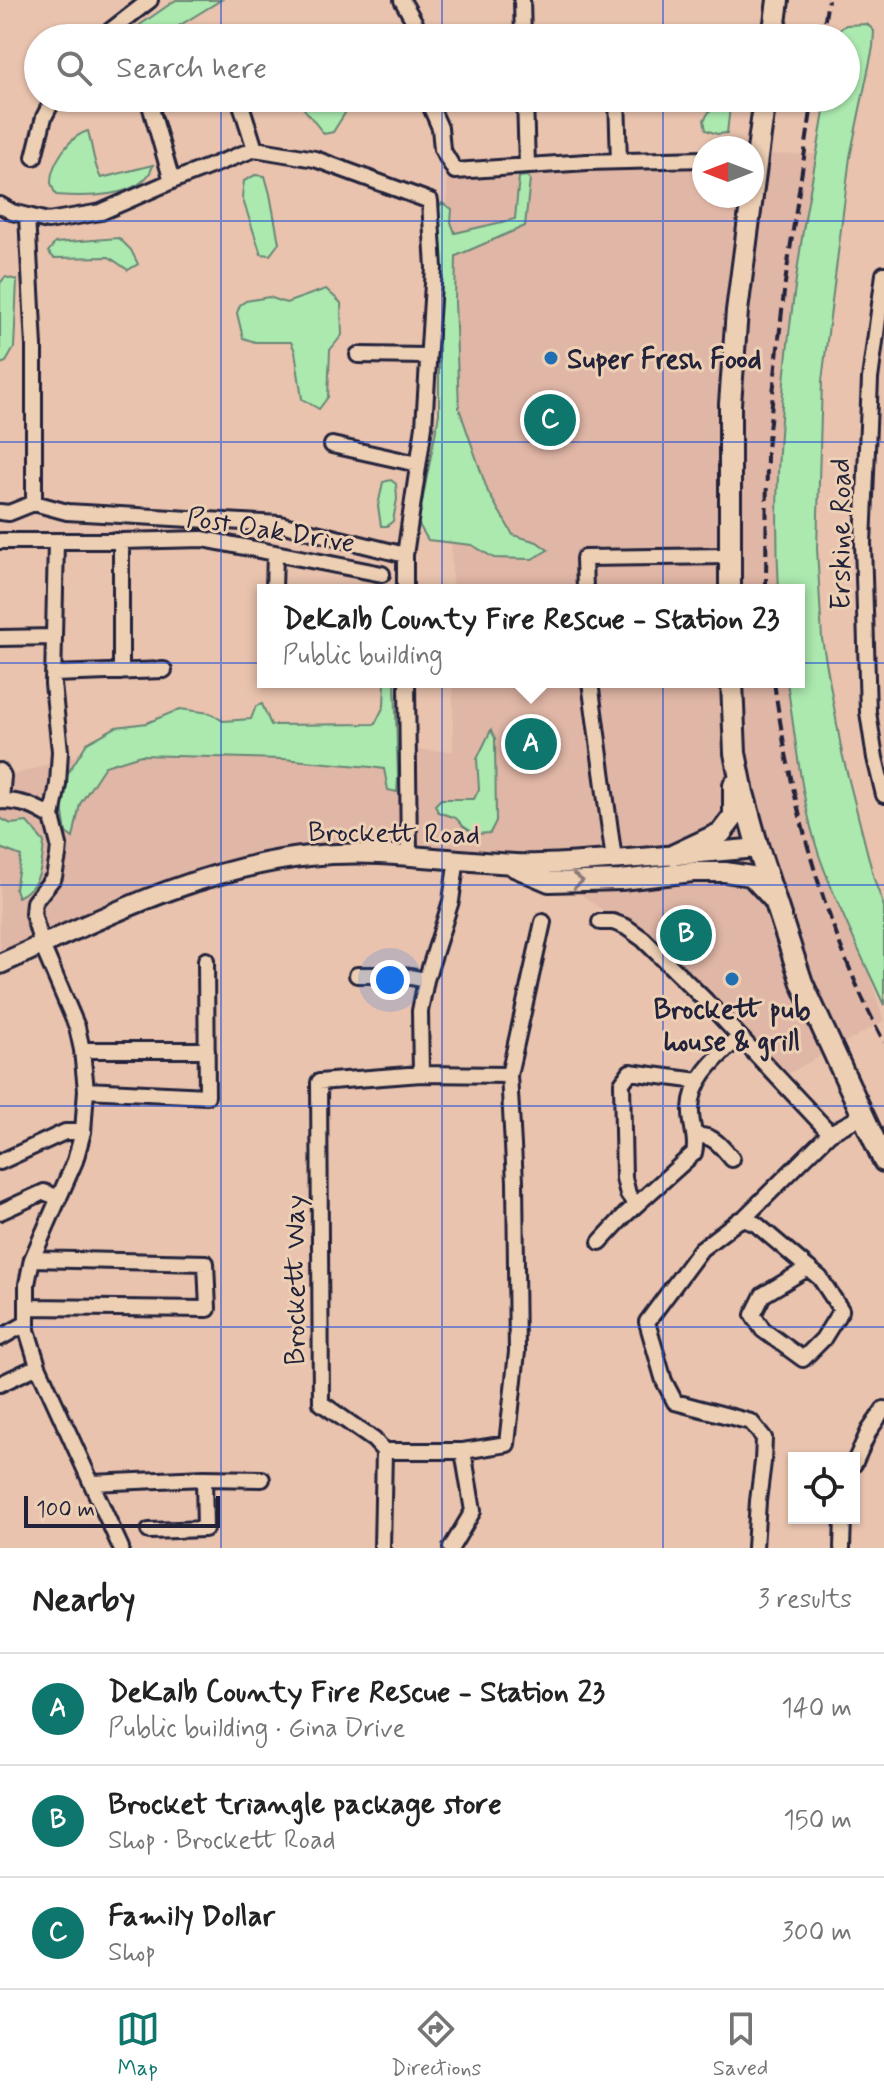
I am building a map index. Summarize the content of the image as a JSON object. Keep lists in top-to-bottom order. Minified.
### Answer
{"streets":{"street":["Post Oak Drive","Erskine Road","Brockett Road","Brockett Way"]},"places":["Super Fresh Food","Brockett pub house & grill"],"scale_bar":"100 m","north":"left","page":{"search":"Search here","pins":["C","A","B"],"popup":["DeKalb County Fire Rescue - Station 23","Public building"],"scale":"100 m","heading":["Nearby","3 results"],"list":[{"mark":"A","name":"DeKalb County Fire Rescue - Station 23","note":"Public building · Gina Drive","value":"140 m"},{"mark":"B","name":"Brocket triangle package store","note":"Shop · Brockett Road","value":"150 m"},{"mark":"C","name":"Family Dollar","note":"Shop","value":"300 m"}],"nav":["Map","Directions","Saved"]}}
